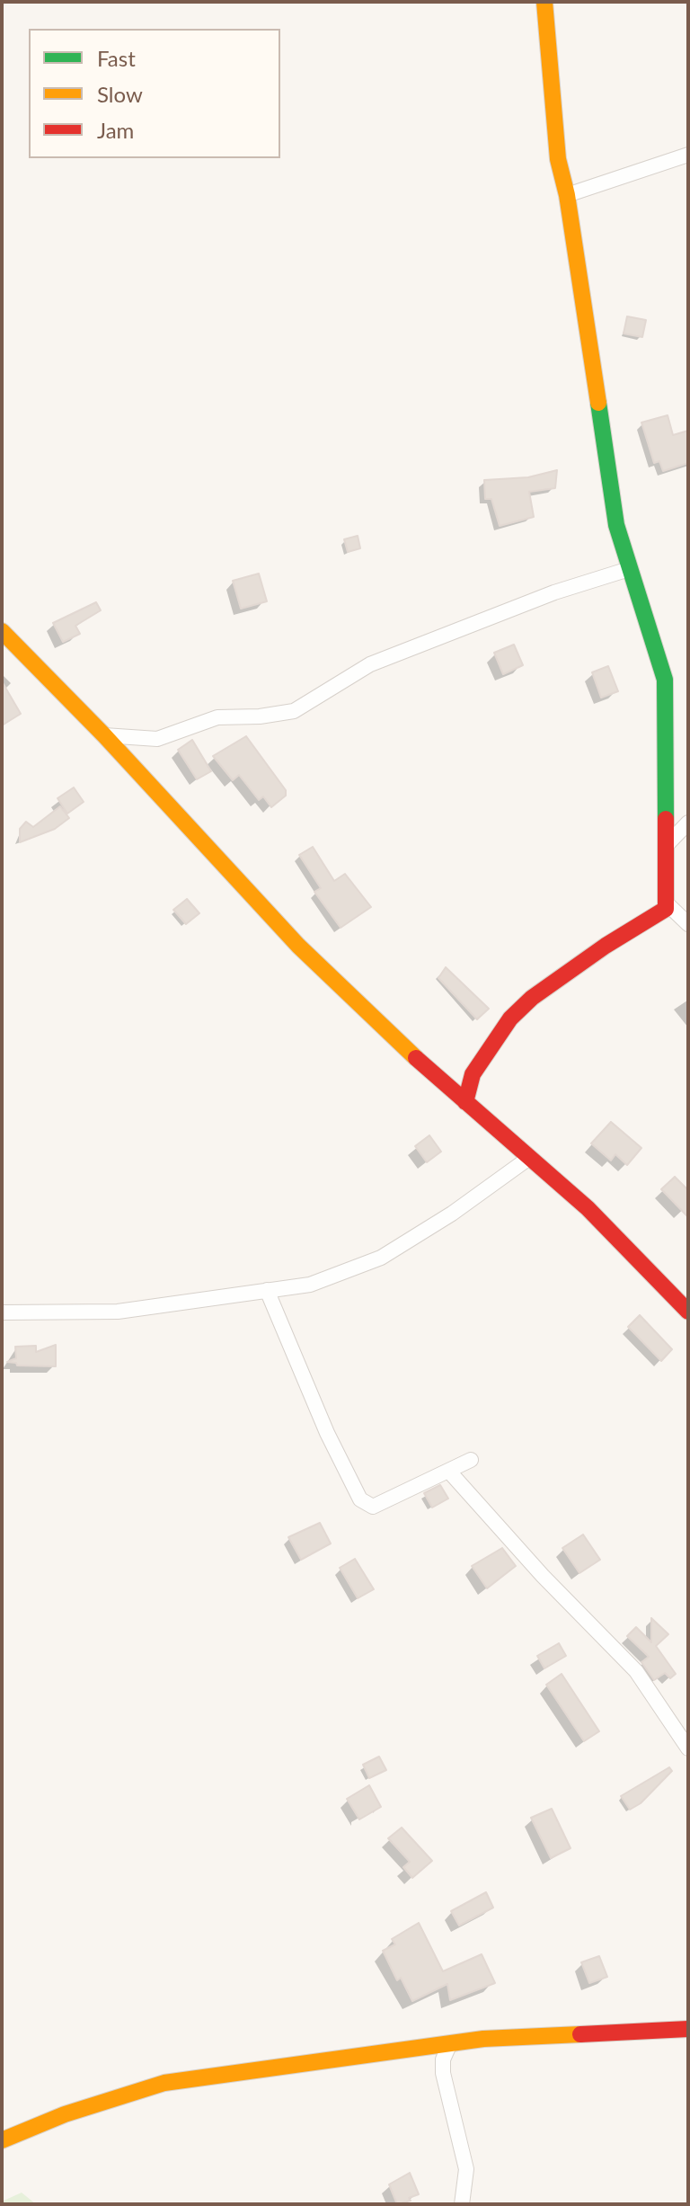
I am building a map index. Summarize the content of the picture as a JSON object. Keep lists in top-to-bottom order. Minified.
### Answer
{"legend":["Fast","Slow","Jam"]}
